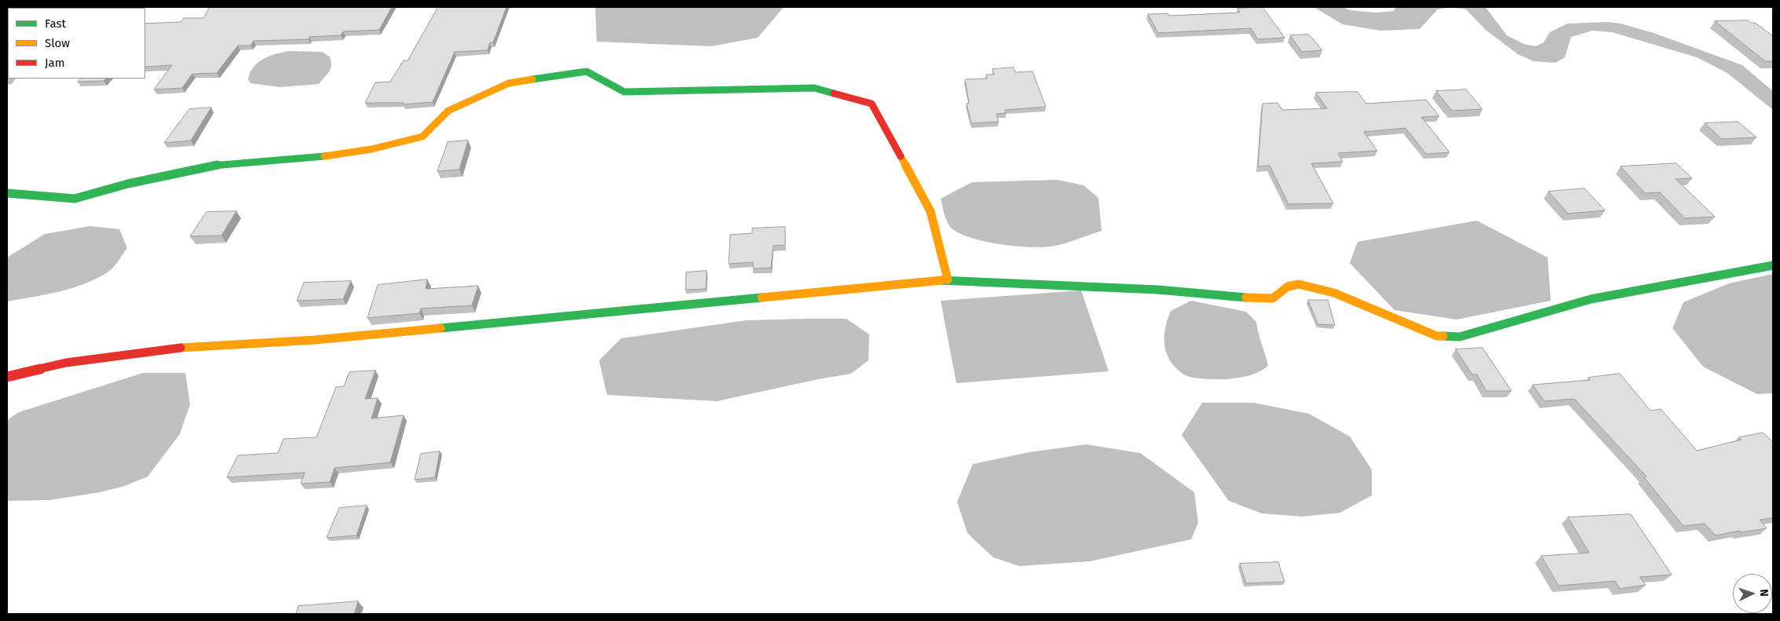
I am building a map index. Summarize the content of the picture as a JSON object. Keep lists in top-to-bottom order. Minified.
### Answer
{"legend":["Fast","Slow","Jam"],"north":"right"}
